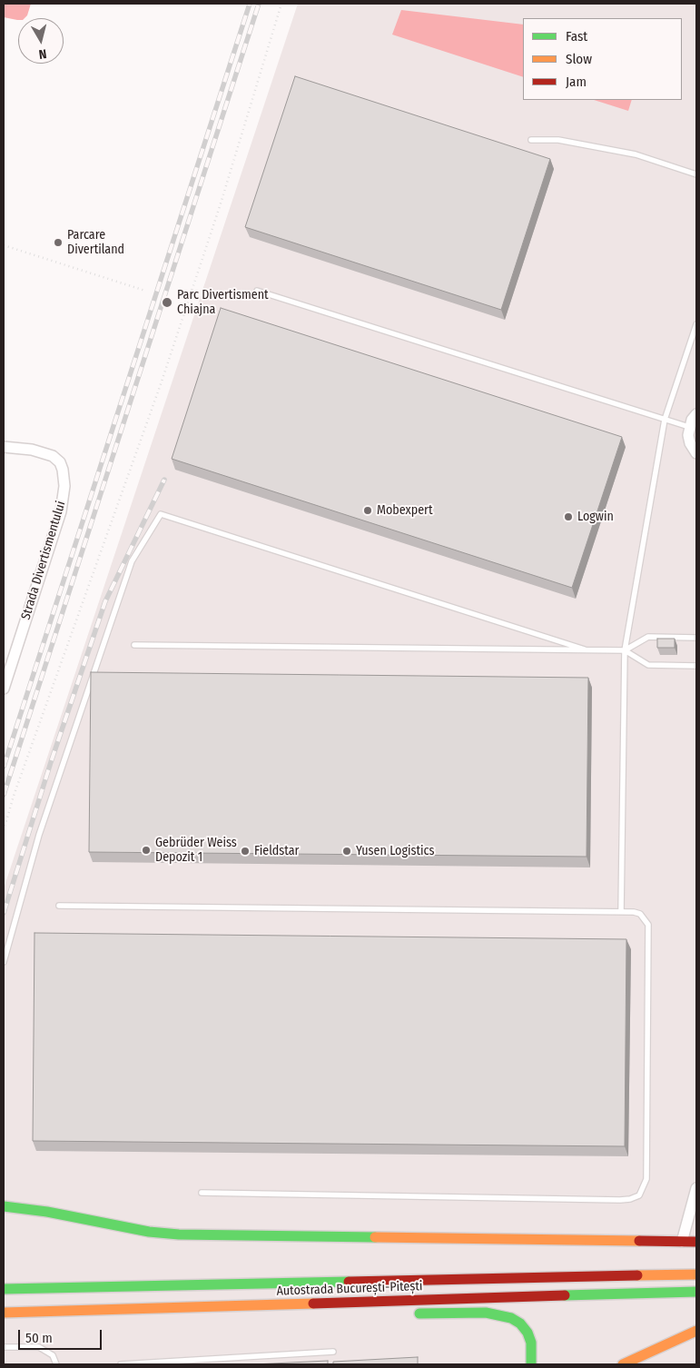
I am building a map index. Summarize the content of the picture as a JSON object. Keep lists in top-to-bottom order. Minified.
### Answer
{"streets":{"main road":["Autostrada București-Pitești"],"street":["Strada Divertismentului"]},"places":["Parcare Divertiland","Parc Divertisment Chiajna","Mobexpert","Logwin","Gebrüder Weiss Depozit 1","Fieldstar","Yusen Logistics"],"legend":["Fast","Slow","Jam"],"scale_bar":"50 m","north":"bottom"}
